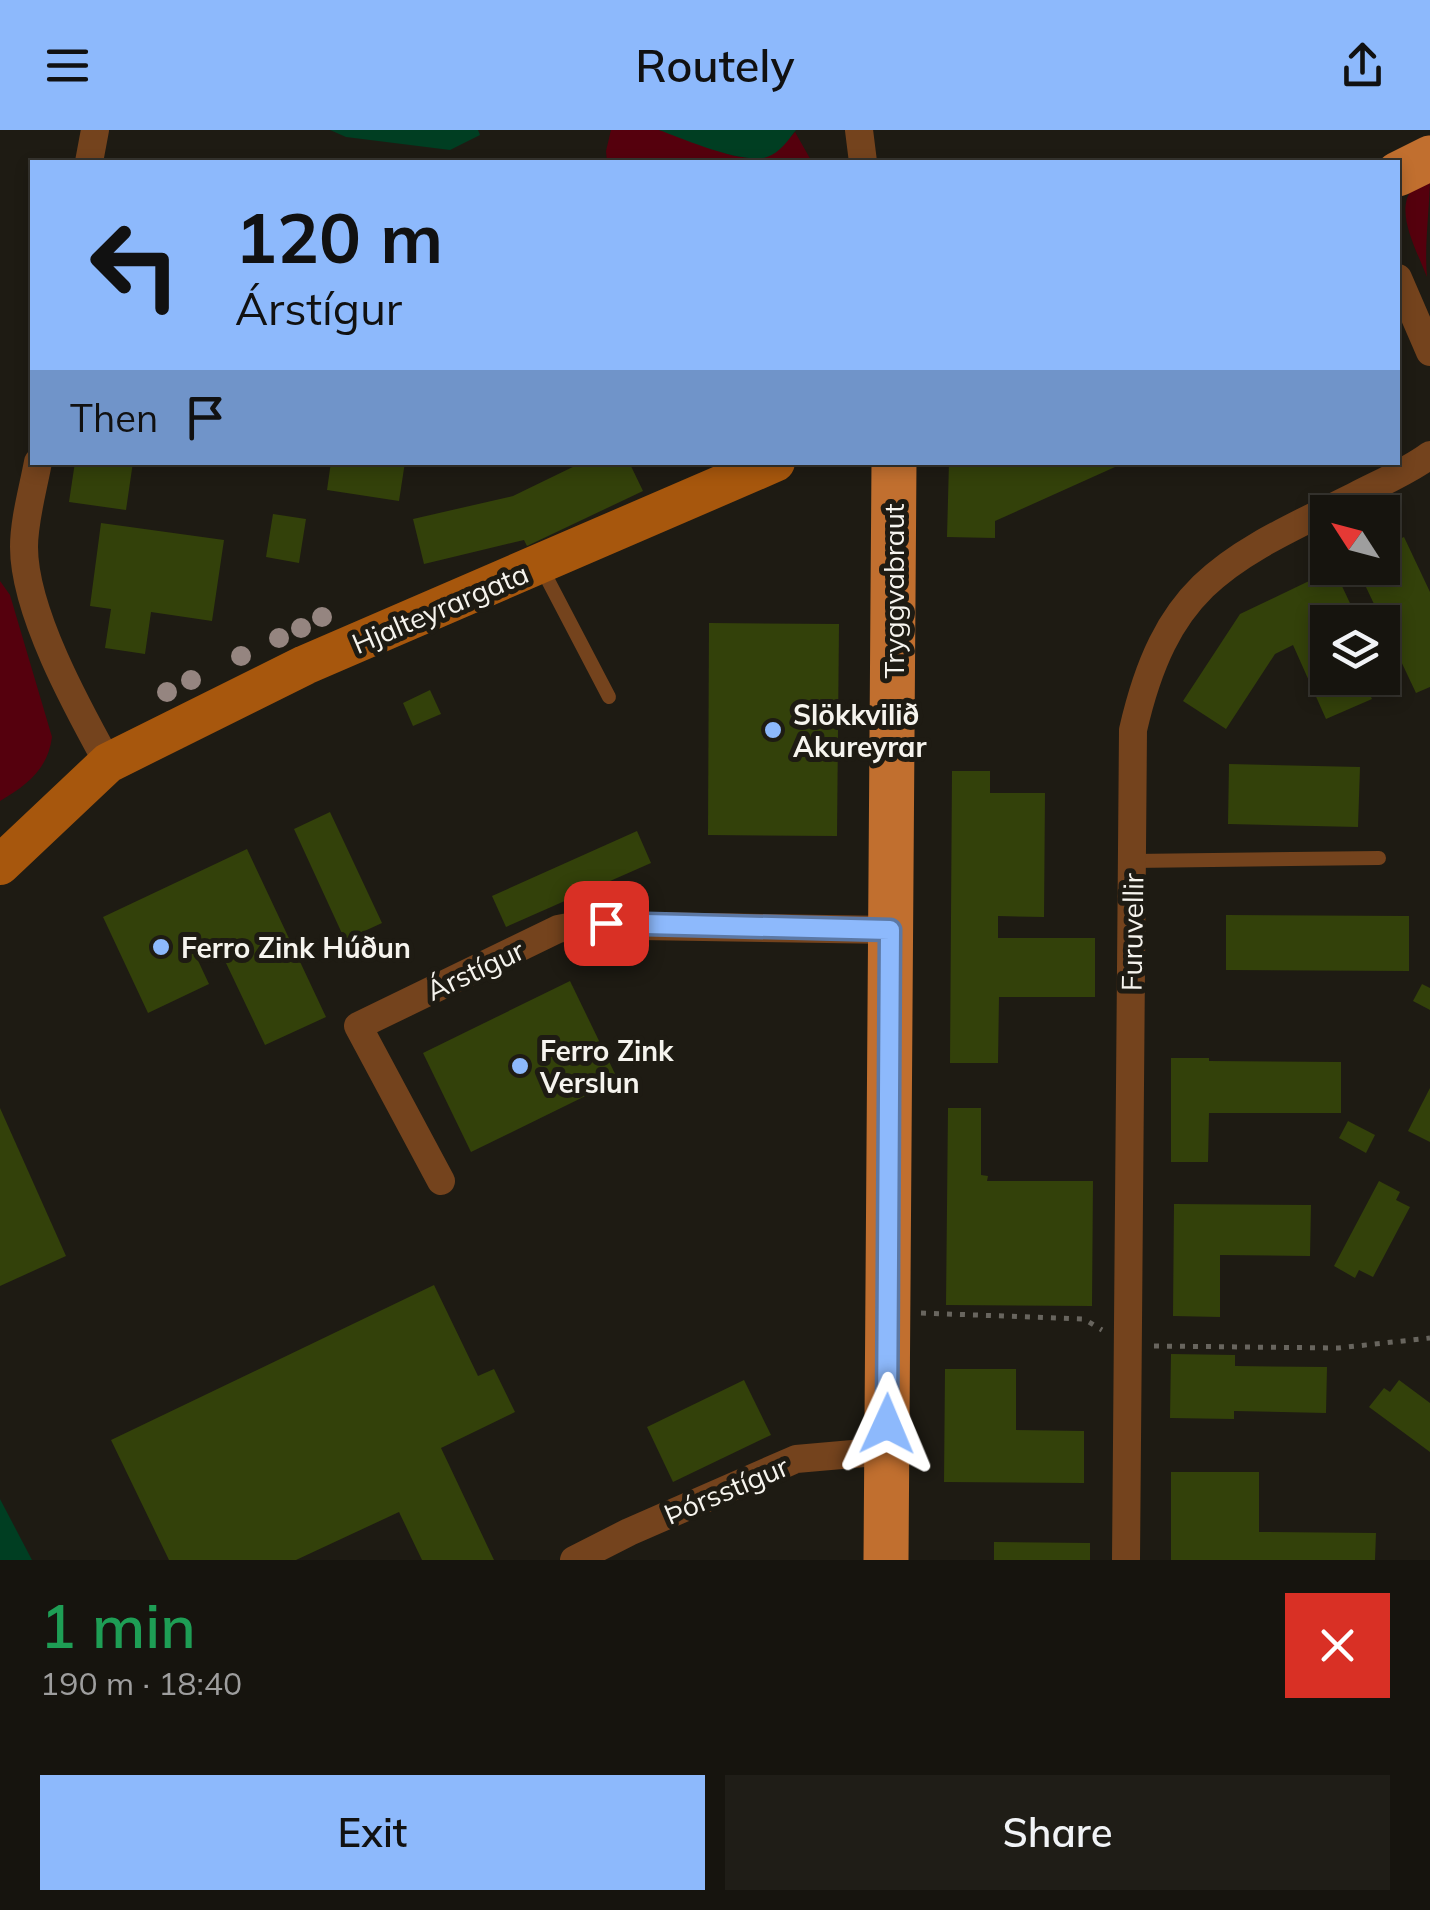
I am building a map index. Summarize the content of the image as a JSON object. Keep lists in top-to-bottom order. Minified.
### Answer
{"streets":{"main road":["Tryggvabraut"],"street":["Hjalteyrargata","Furuvellir","Árstígur","Þórsstígur"]},"crossings":[["Tryggvabraut","Árstígur"],["Tryggvabraut","Þórsstígur"]],"places":["Slökkvilið Akureyrar","Ferro Zink Húðun","Ferro Zink Verslun"],"north":"top left","page":{"header":"Routely","turn":["120 m","Árstígur"],"then":"Then","heading":["1 min","190 m · 18:40"],"buttons":["Exit","Share"]}}
